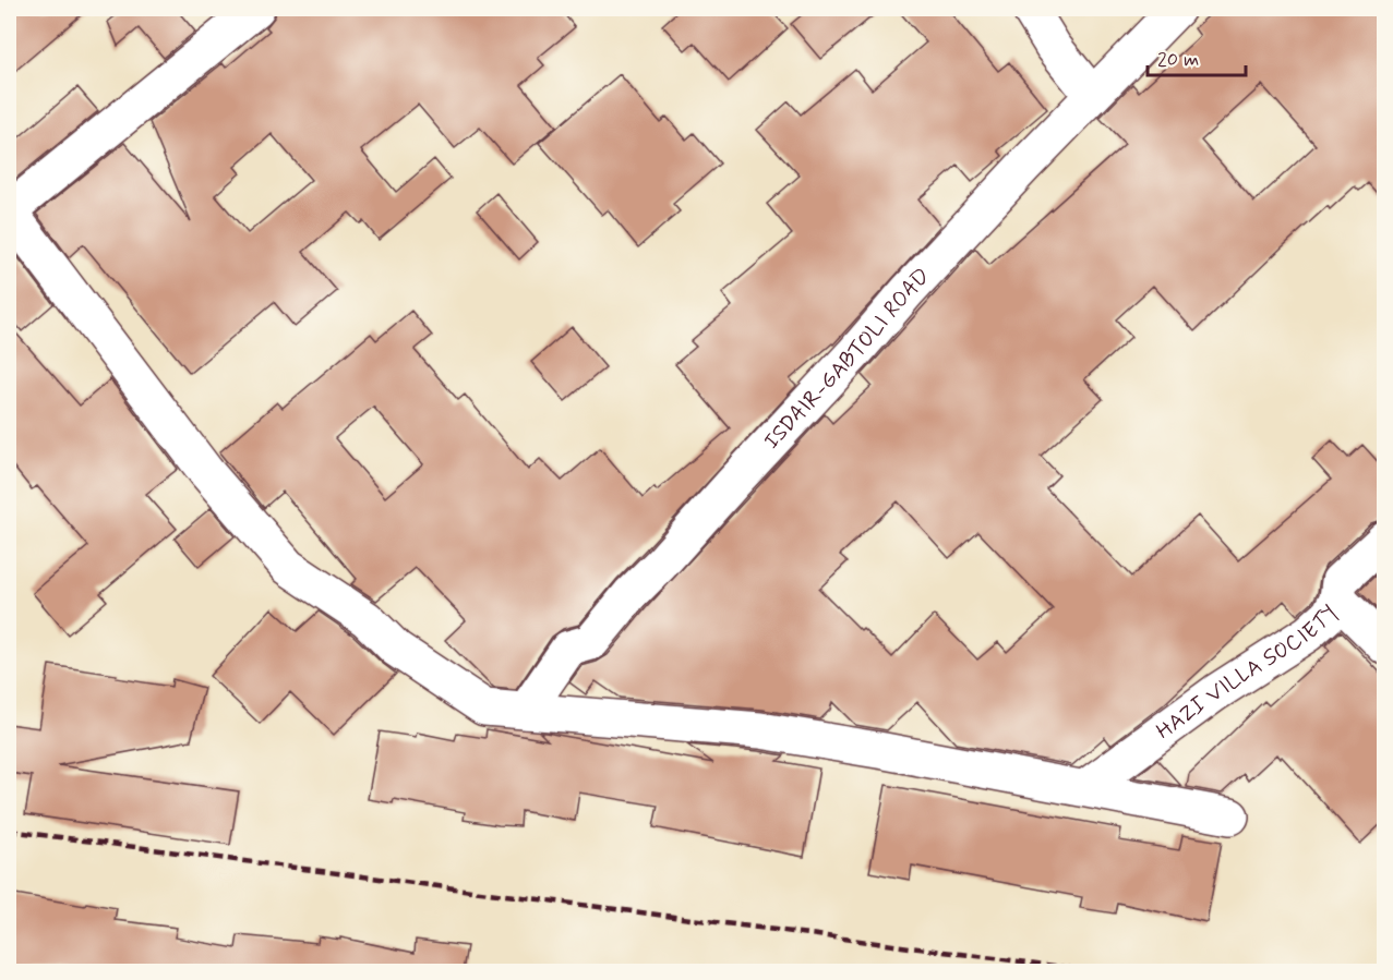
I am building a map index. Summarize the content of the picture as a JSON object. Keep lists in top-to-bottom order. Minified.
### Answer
{"streets":{"street":["ISDAIR-GABTOLI ROAD","HAZI VILLA SOCIETY"]},"scale_bar":"20 m"}
